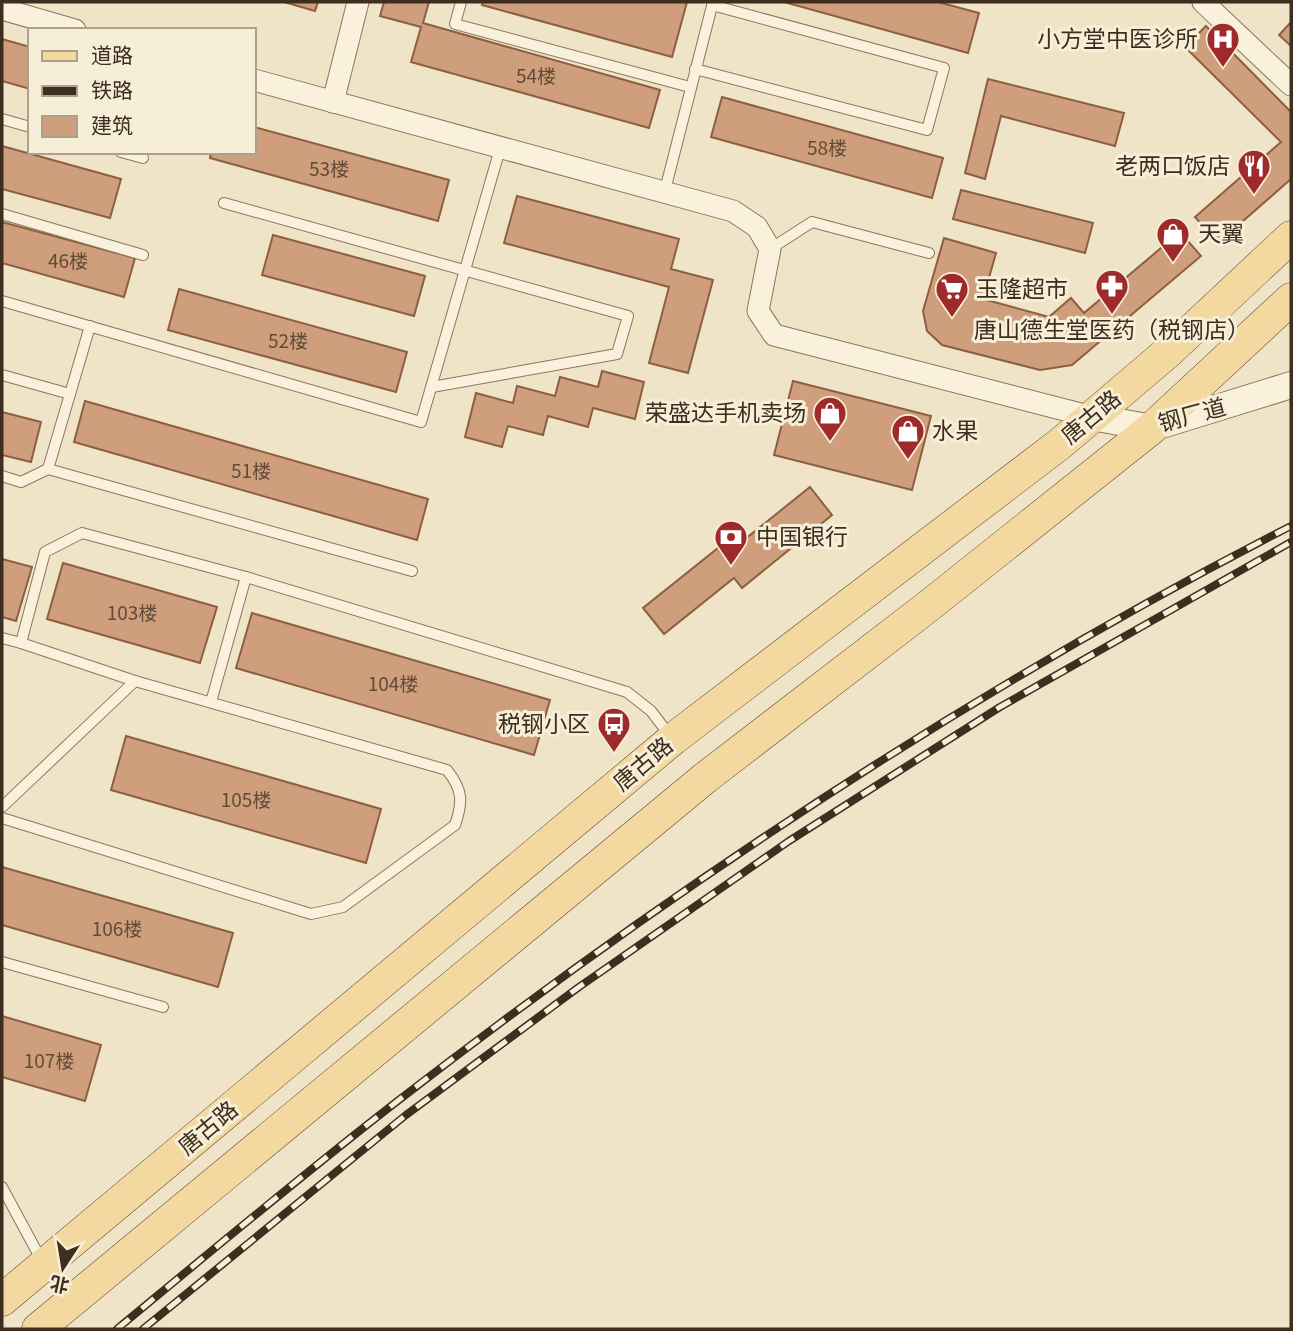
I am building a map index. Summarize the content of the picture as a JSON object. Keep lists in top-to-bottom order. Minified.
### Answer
{"streets":{"main road":["唐古路"],"street":["钢厂道"]},"crossings":[["钢厂道","唐古路"]],"places":{"hospital":["小方堂中医诊所"],"restaurant":["老两口饭店"],"shop":["天翼","荣盛达手机卖场","水果"],"pharmacy":["唐山德生堂医药（税钢店）"],"supermarket":["玉隆超市"],"bank":["中国银行"],"bus stop":["税钢小区"]},"house_numbers":["54楼","58楼","53楼","46楼","52楼","51楼","103楼","104楼","105楼","106楼","107楼"],"legend":["道路","铁路","建筑"],"north":"bottom"}
